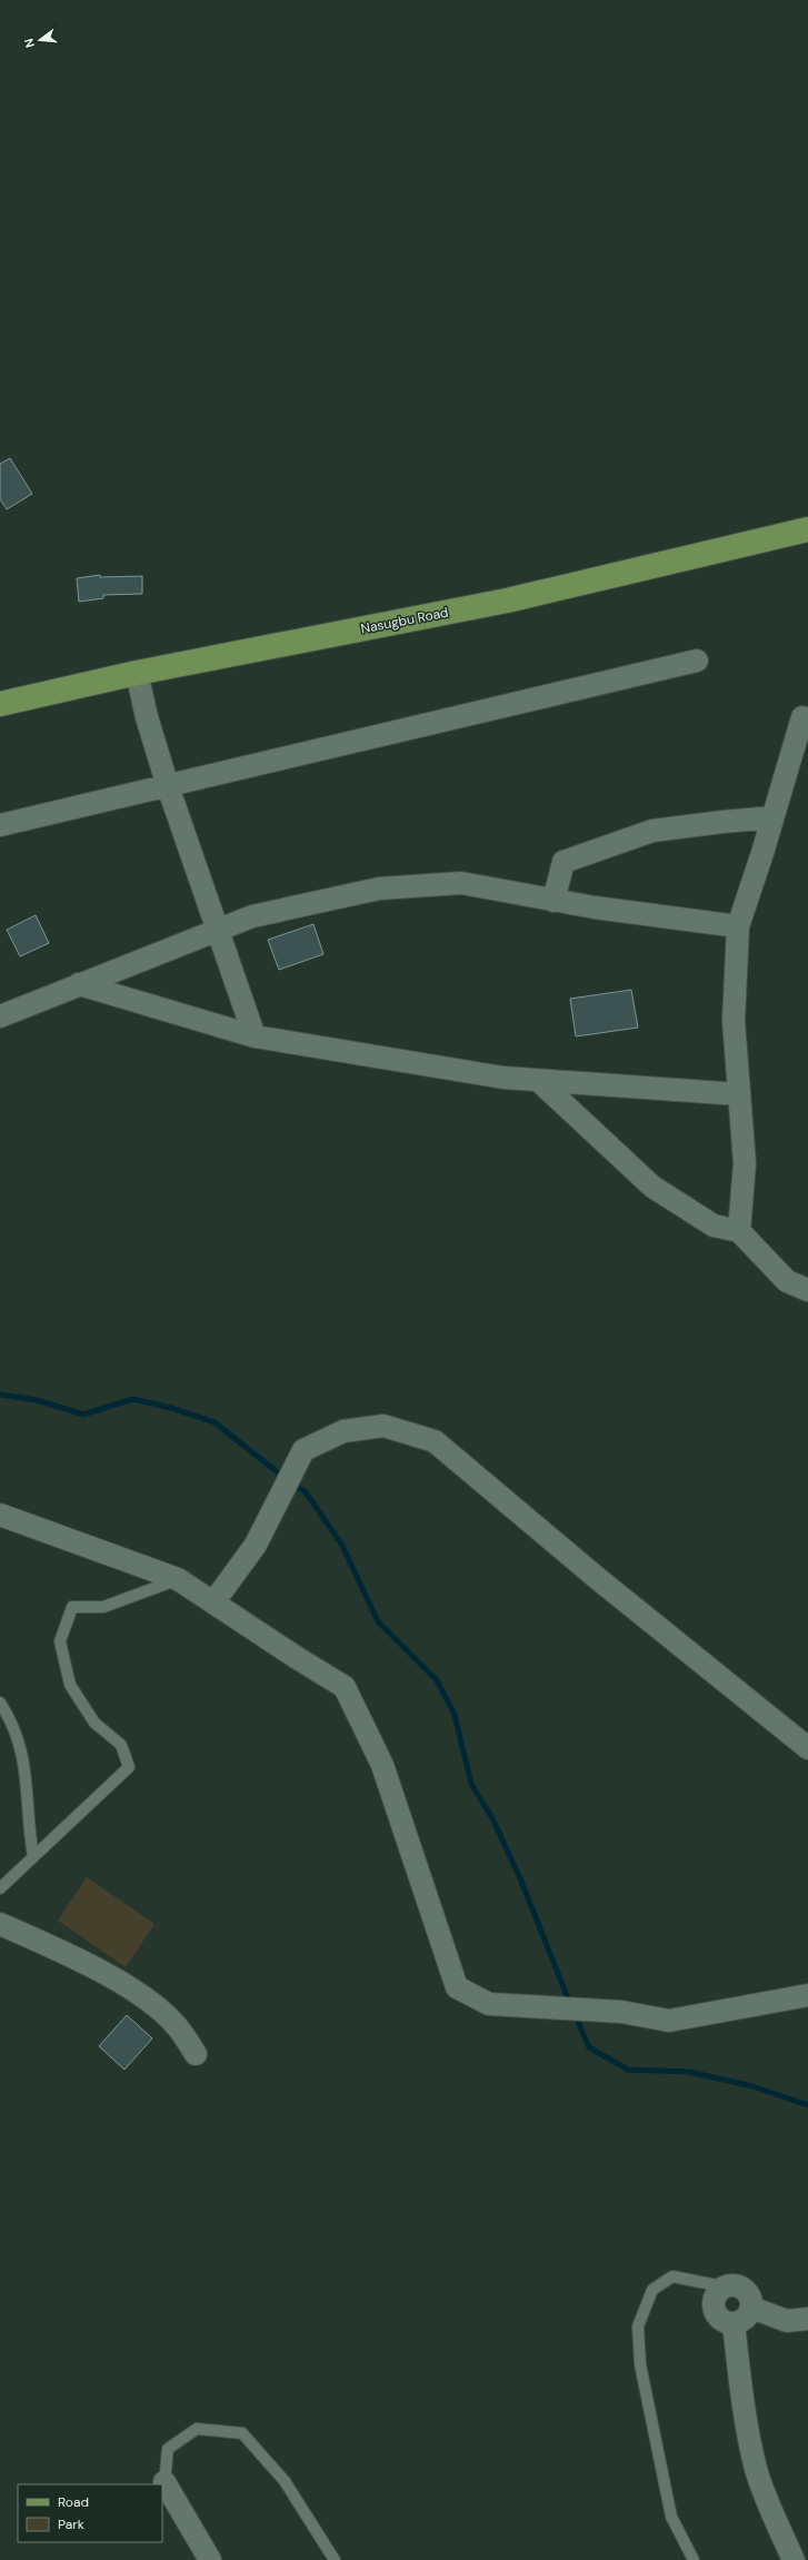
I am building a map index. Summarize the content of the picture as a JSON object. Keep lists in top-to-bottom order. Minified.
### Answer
{"streets":{"main road":["Nasugbu Road"]},"legend":["Road","Park"],"north":"left"}
